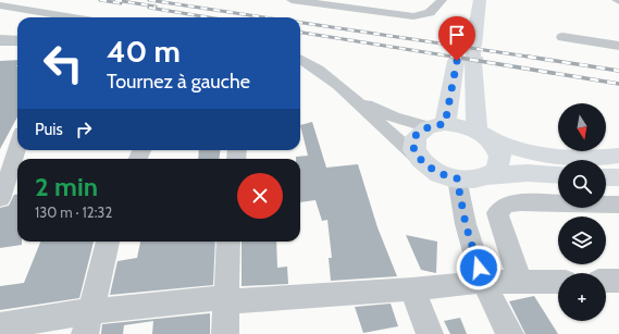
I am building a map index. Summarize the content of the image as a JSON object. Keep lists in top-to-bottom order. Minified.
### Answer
{"north":"bottom","page":{"turn":["40 m","Tournez à gauche"],"map_buttons":"+","then":"Puis","heading":["2 min","130 m · 12:32"]}}
